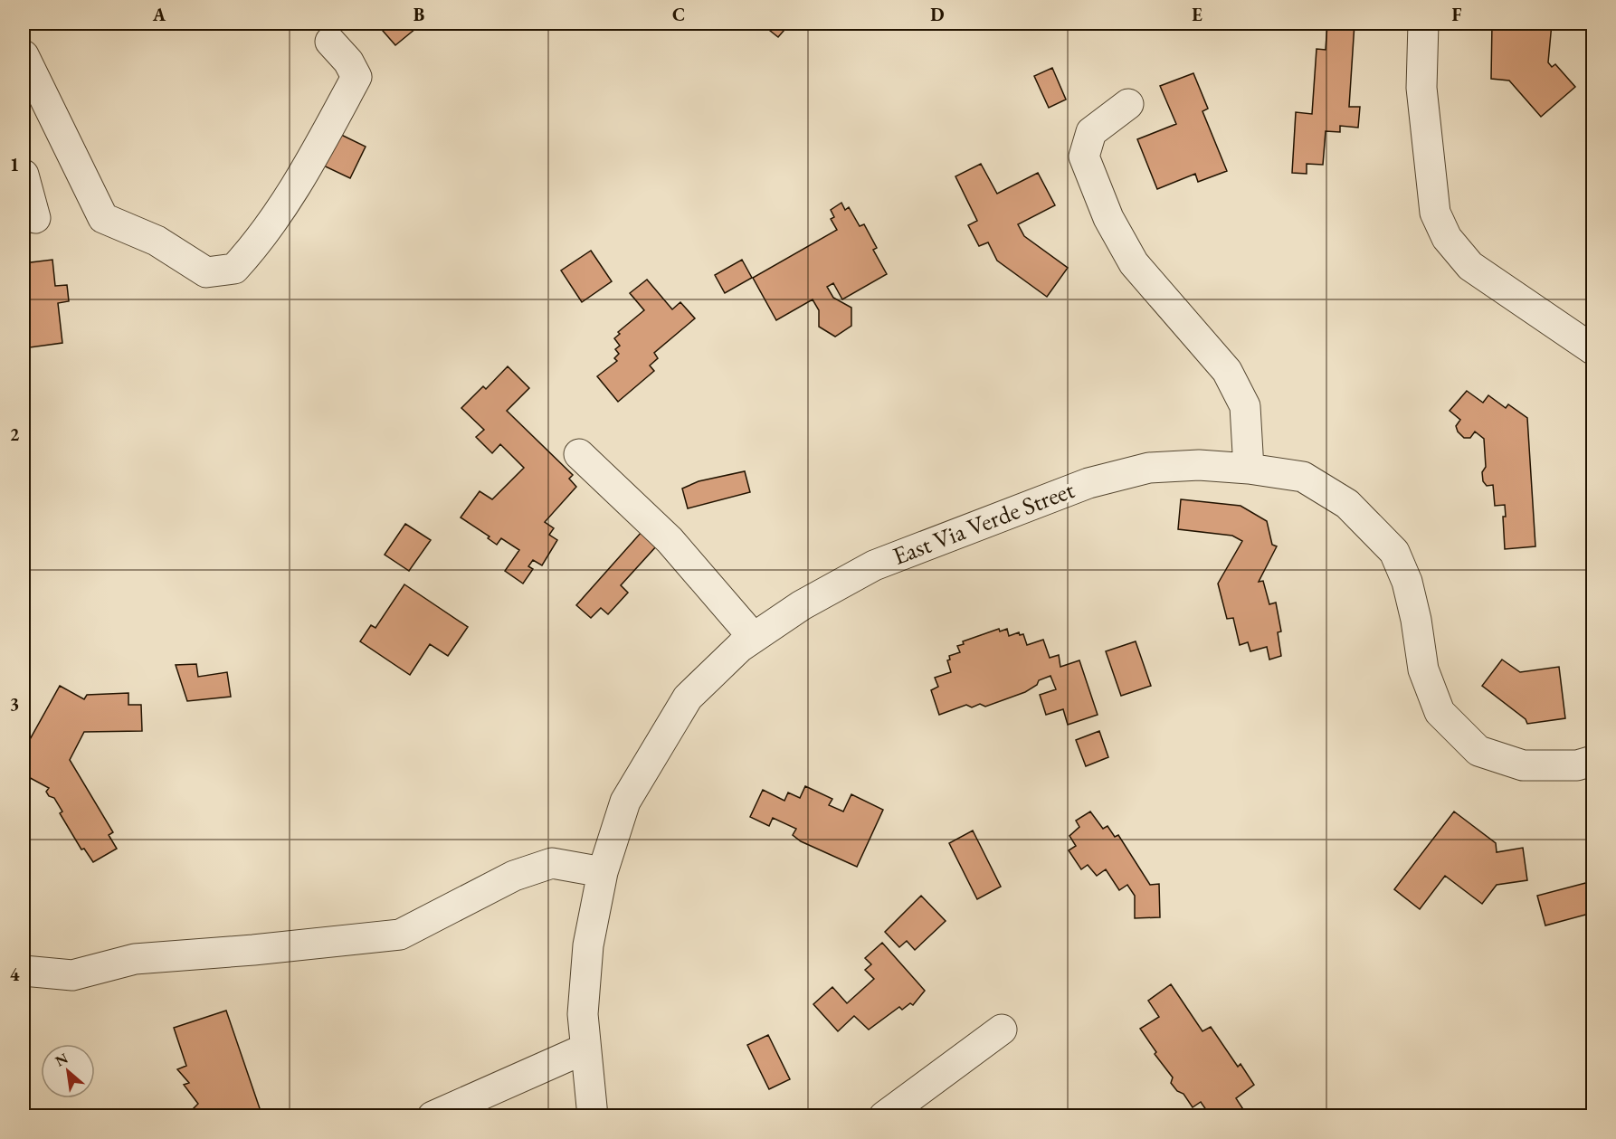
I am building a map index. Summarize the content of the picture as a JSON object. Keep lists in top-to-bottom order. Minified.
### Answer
{"streets":{"street":["East Via Verde Street"]},"north":"top left","grid":{"columns":["A","B","C","D","E","F"],"rows":["1","2","3","4"]}}
